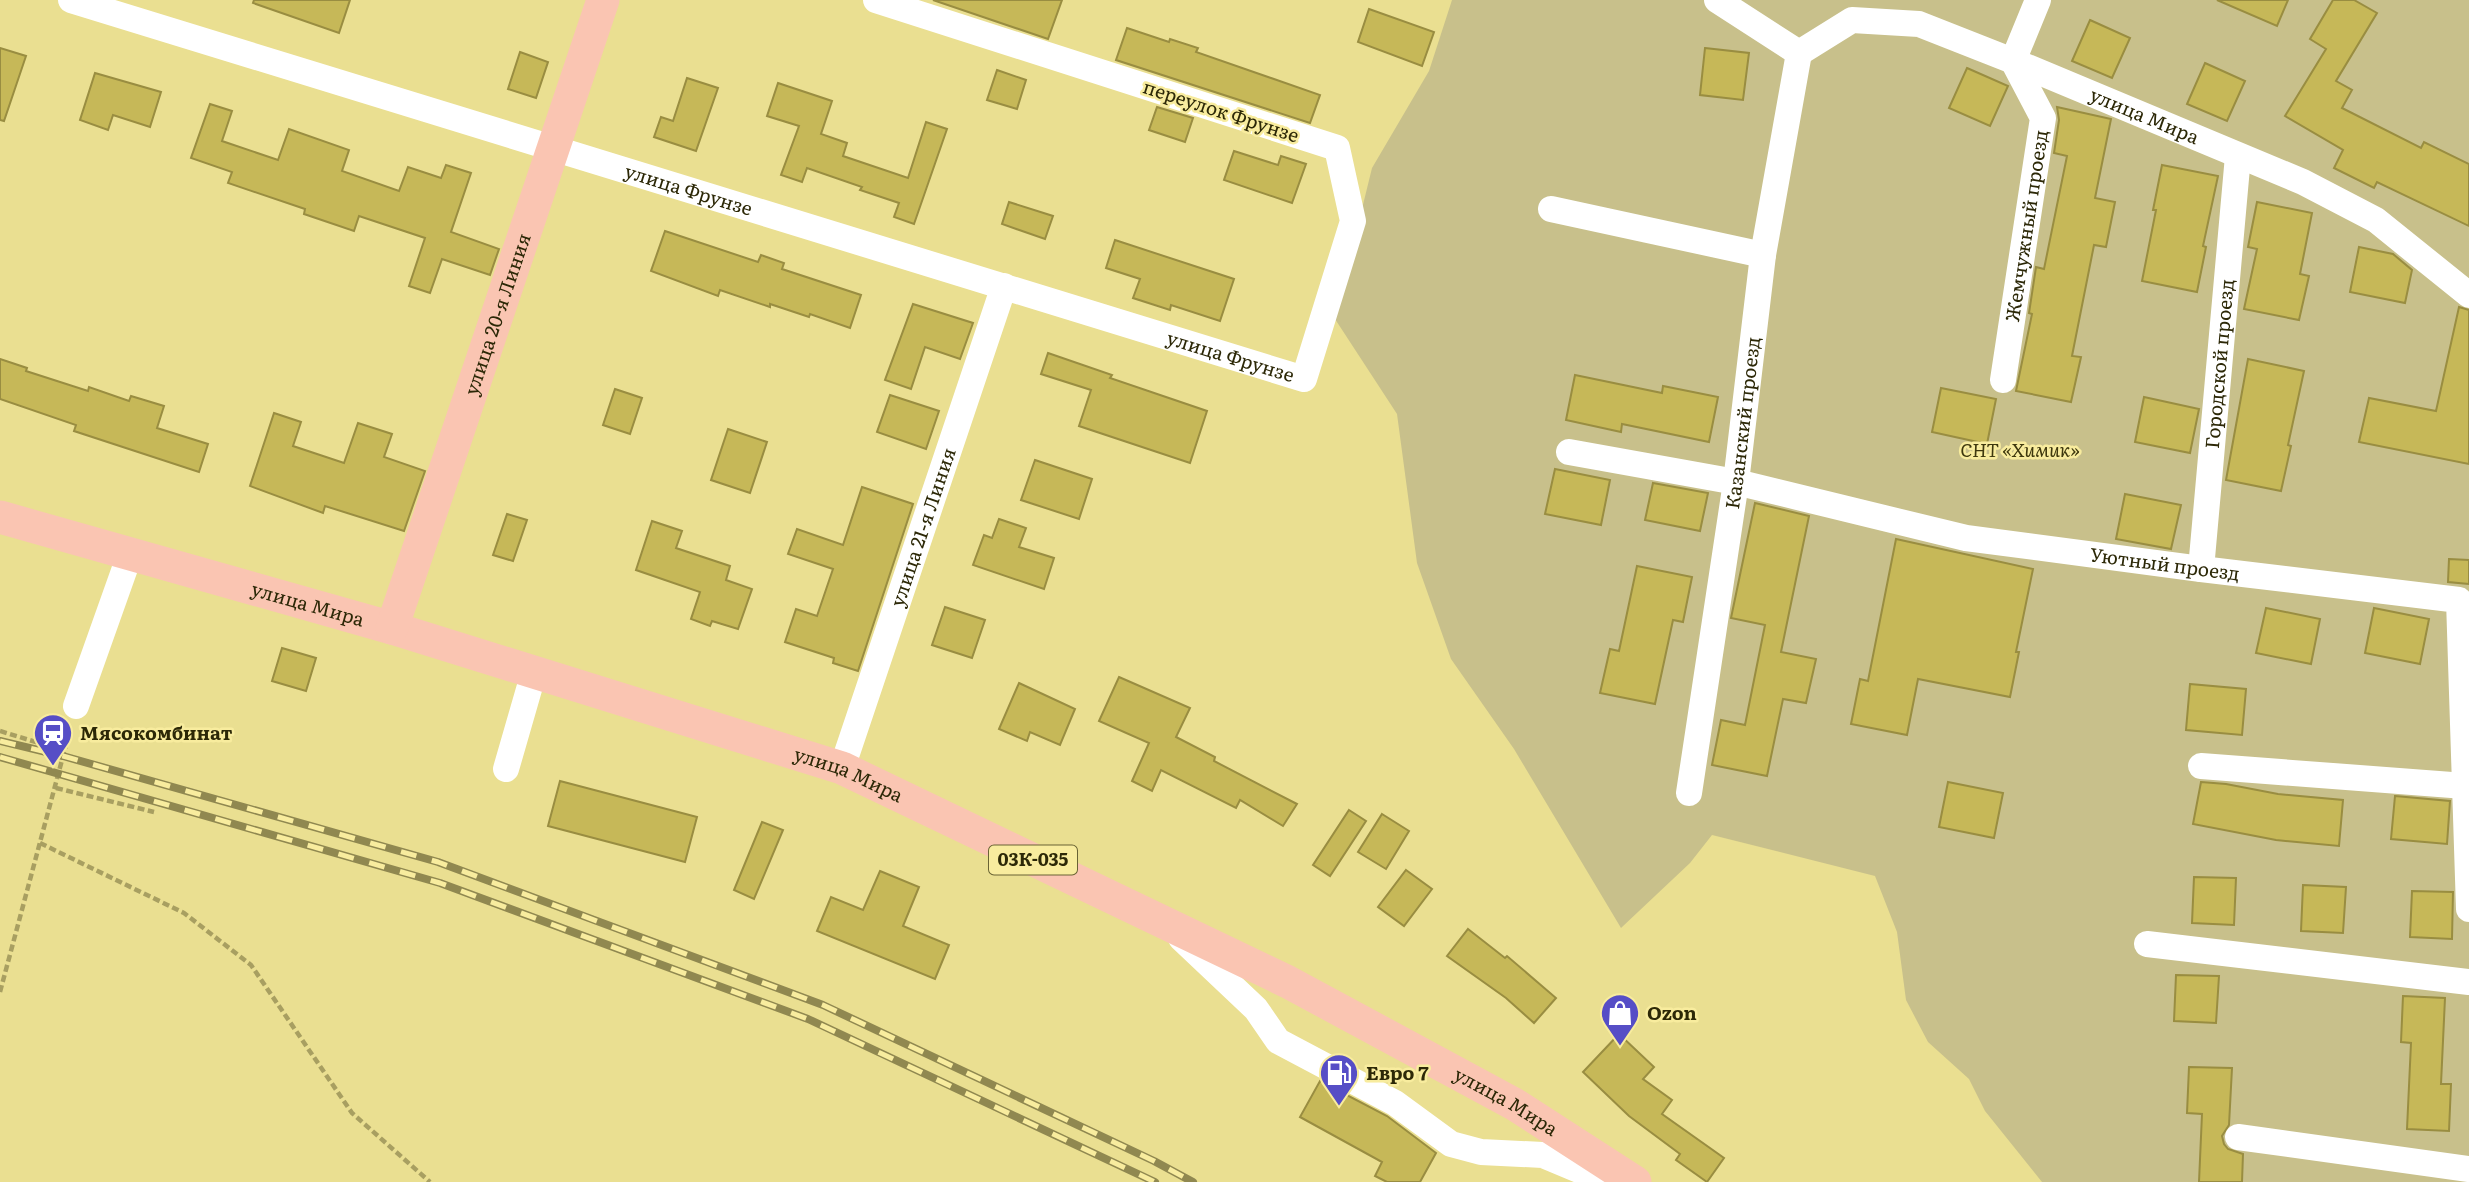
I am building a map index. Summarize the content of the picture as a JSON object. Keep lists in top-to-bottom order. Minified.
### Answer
{"streets":{"main road":["улица Мира","улица 20-я Линия","03К-035"],"street":["переулок Фрунзе","улица Фрунзе","Жемчужный проезд","Городской проезд","Казанский проезд","улица 21-я Линия","Уютный проезд"]},"crossings":[["переулок Фрунзе","улица Фрунзе"],["улица Мира","Жемчужный проезд"],["улица Мира","улица 20-я Линия"],["улица Мира","Городской проезд"],["улица Мира","Казанский проезд"],["улица Мира","улица 21-я Линия"],["улица Фрунзе","улица 20-я Линия"],["улица Фрунзе","улица 21-я Линия"],["Городской проезд","Уютный проезд"],["Казанский проезд","Уютный проезд"]],"parks":["СНТ «Химик»"],"places":{"station":["Мясокомбинат"],"shop":["Ozon"],"fuel station":["Евро 7"]}}
